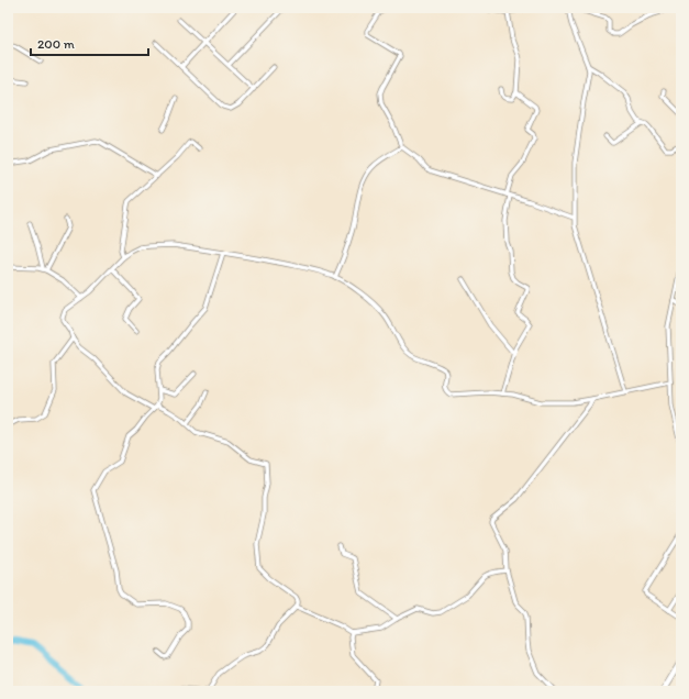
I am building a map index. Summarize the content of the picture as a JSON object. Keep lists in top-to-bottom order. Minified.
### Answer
{"scale_bar":"200 m"}
